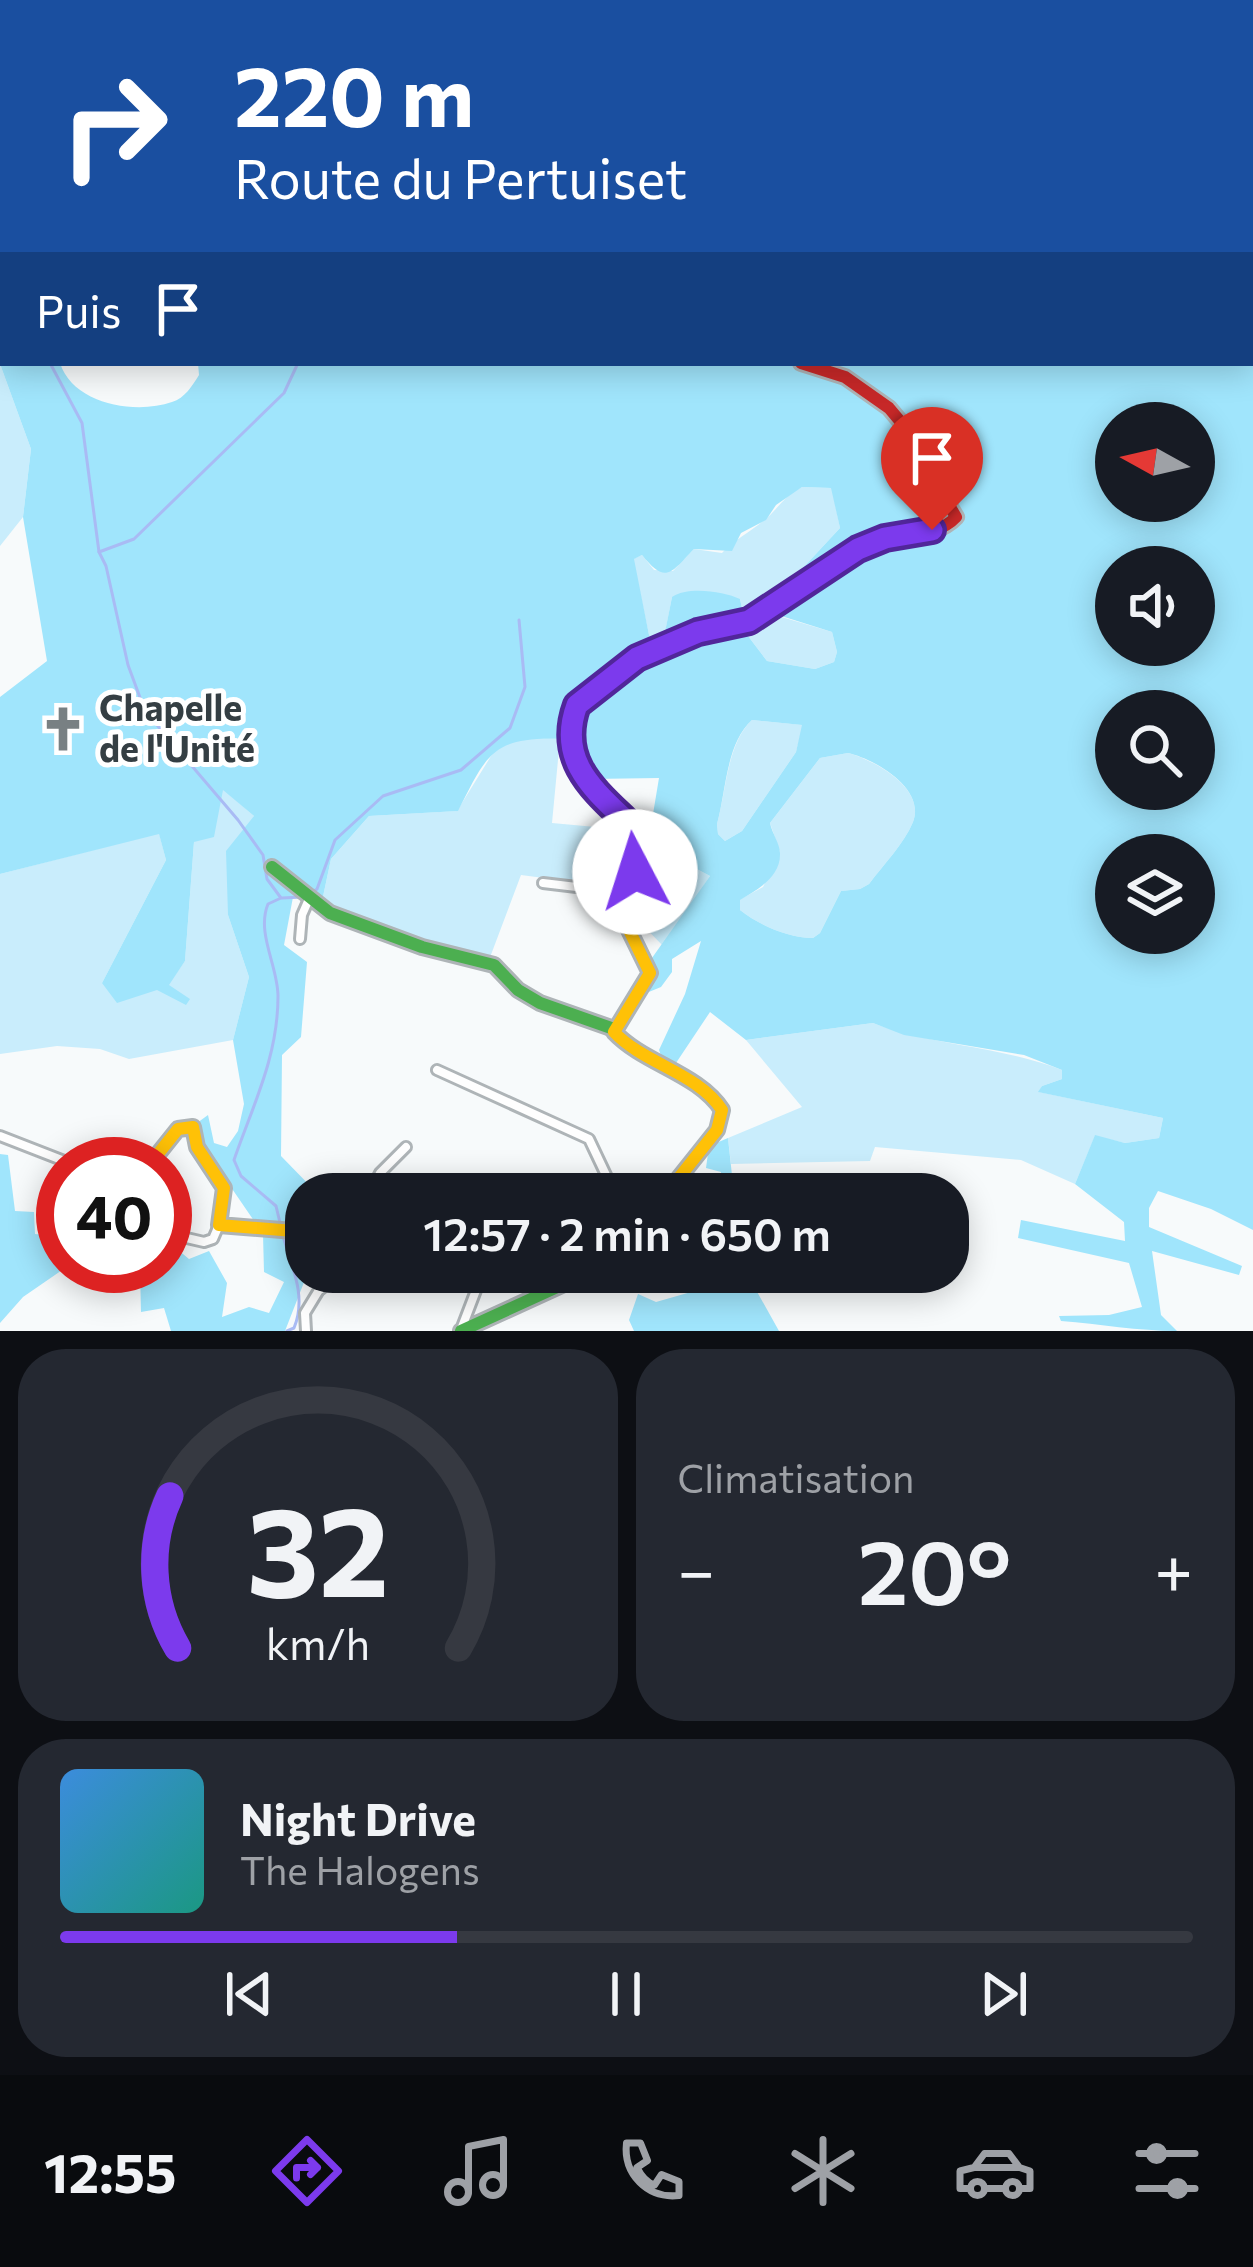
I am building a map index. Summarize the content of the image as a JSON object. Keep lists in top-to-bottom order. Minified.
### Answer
{"places":{"church":["Chapelle de l'Unité"]},"north":"left","page":{"turn":["220 m","Route du Pertuiset"],"then":"Puis","limit":"40","trip":"12:57 · 2 min · 650 m","tile":"Climatisation","heat":["−","20°","+"],"song":["Night Drive","The Halogens"],"tabs":"12:55","gauge":["32","km/h"]}}
